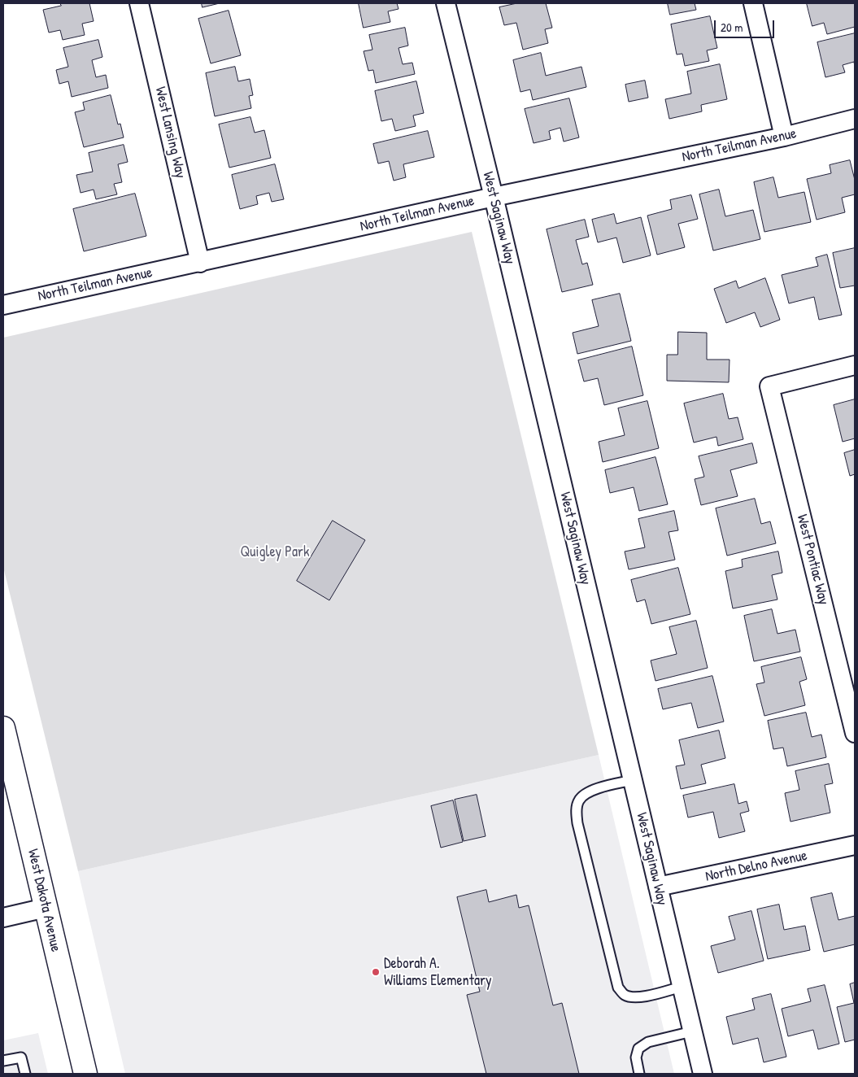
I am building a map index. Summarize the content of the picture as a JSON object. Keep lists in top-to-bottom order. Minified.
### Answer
{"streets":{"street":["West Lansing Way","North Teilman Avenue","West Saginaw Way","West Pontiac Way","North Delno Avenue","West Dakota Avenue"]},"crossings":[["West Lansing Way","North Teilman Avenue"],["North Teilman Avenue","West Saginaw Way"],["West Saginaw Way","North Delno Avenue"]],"parks":["Quigley Park"],"places":["Deborah A. Williams Elementary"],"scale_bar":"20 m"}
